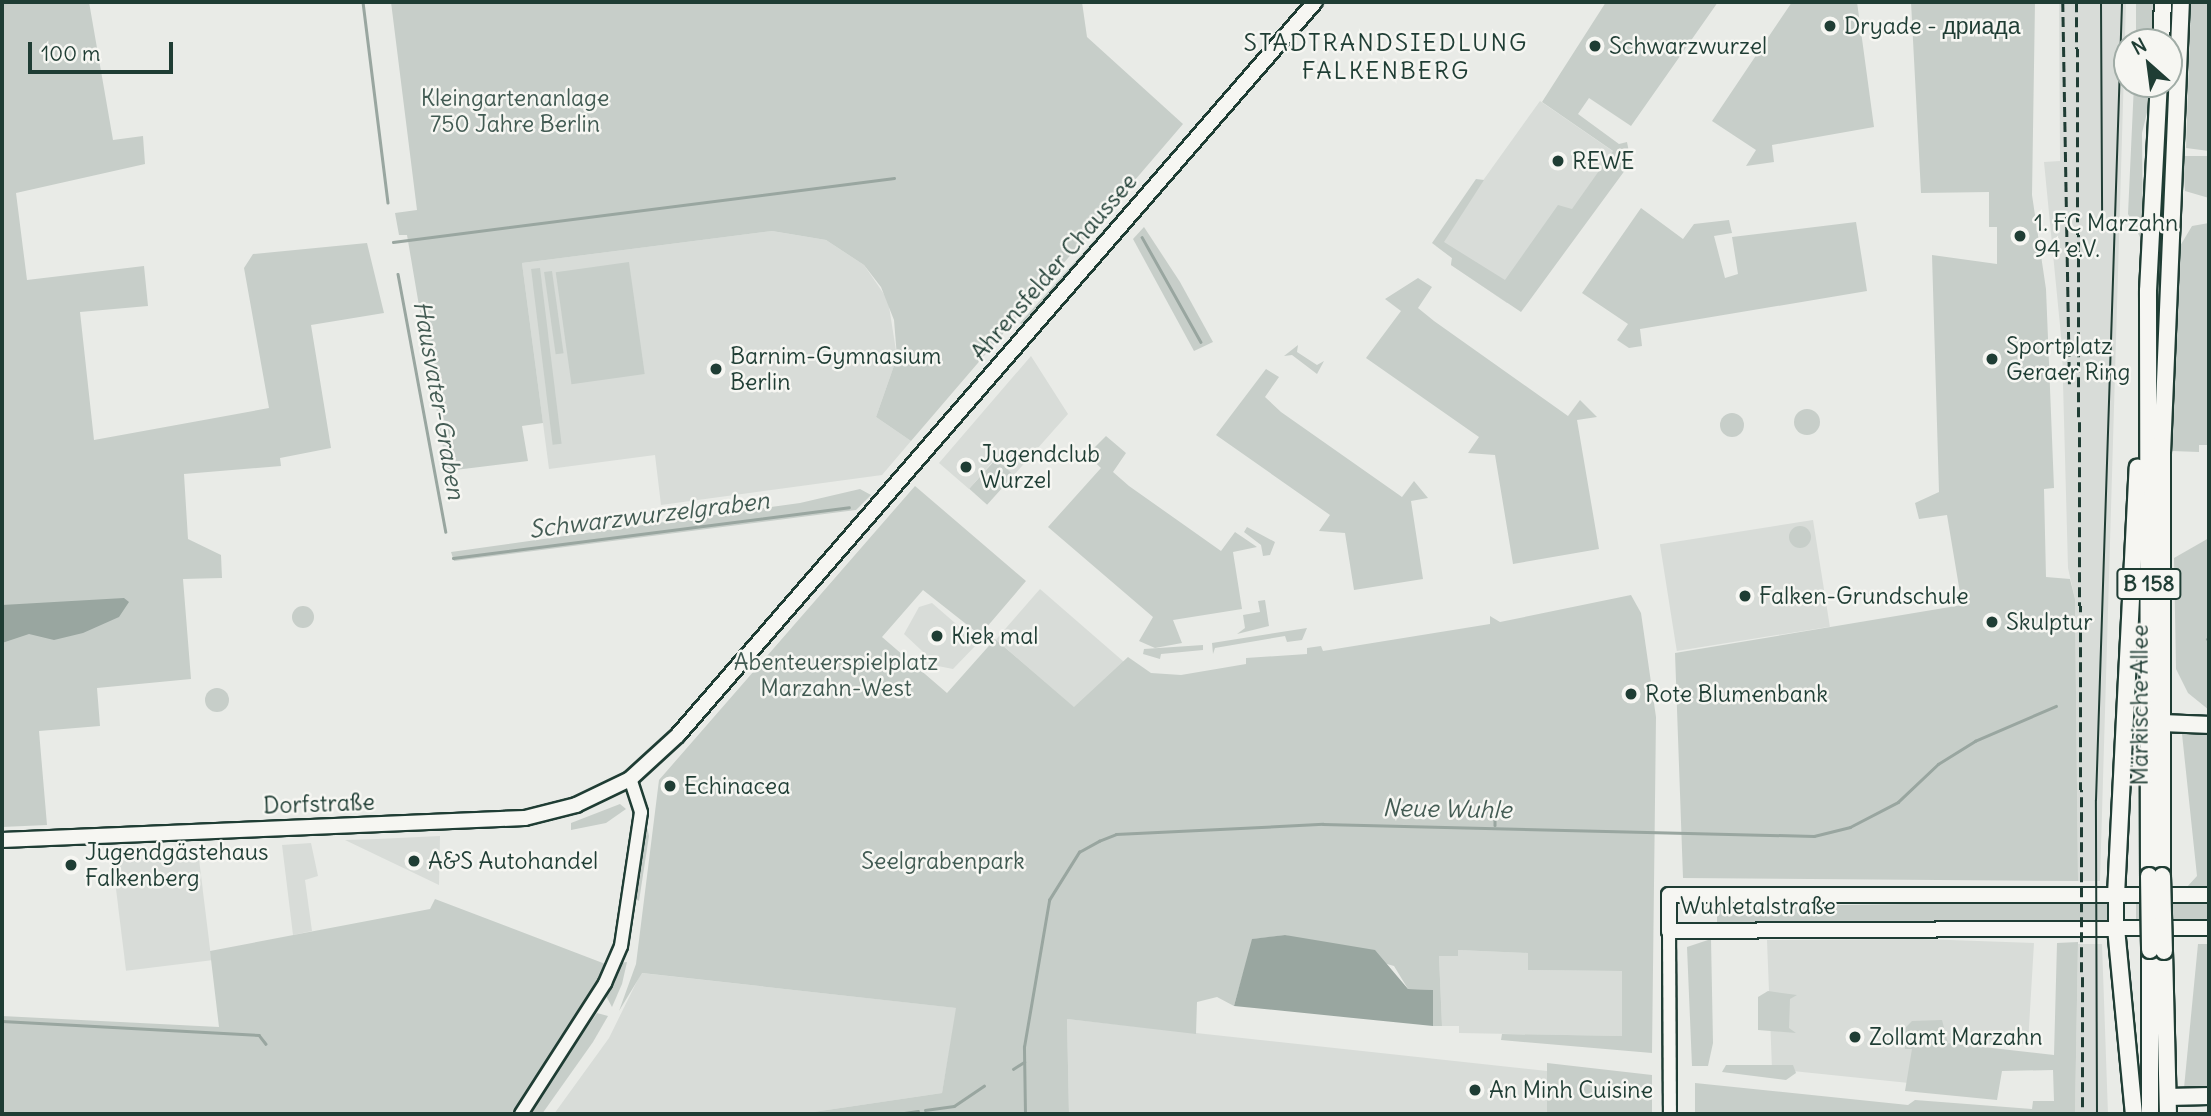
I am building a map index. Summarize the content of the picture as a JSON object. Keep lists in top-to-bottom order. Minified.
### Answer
{"streets":{"main road":["Ahrensfelder Chaussee","B 158","Märkische Allee","Dorfstraße","Wuhletalstraße"]},"crossings":[["Ahrensfelder Chaussee","Dorfstraße"]],"districts":["STADTRANDSIEDLUNG FALKENBERG"],"water":["Hausvater-Graben","Schwarzwurzelgraben","Neue Wuhle"],"parks":["Kleingartenanlage 750 Jahre Berlin","Abenteuerspielplatz Marzahn-West","Seelgrabenpark"],"places":["Dryade - дриада","Schwarzwurzel","REWE","1. FC Marzahn 94 e.V.","Sportplatz Geraer Ring","Barnim-Gymnasium Berlin","Jugendclub Wurzel","Falken-Grundschule","Skulptur","Kiek mal","Rote Blumenbank","Echinacea","A&S Autohandel","Jugendgästehaus Falkenberg","Zollamt Marzahn","An Minh Cuisine"],"scale_bar":"100 m","north":"top left"}
